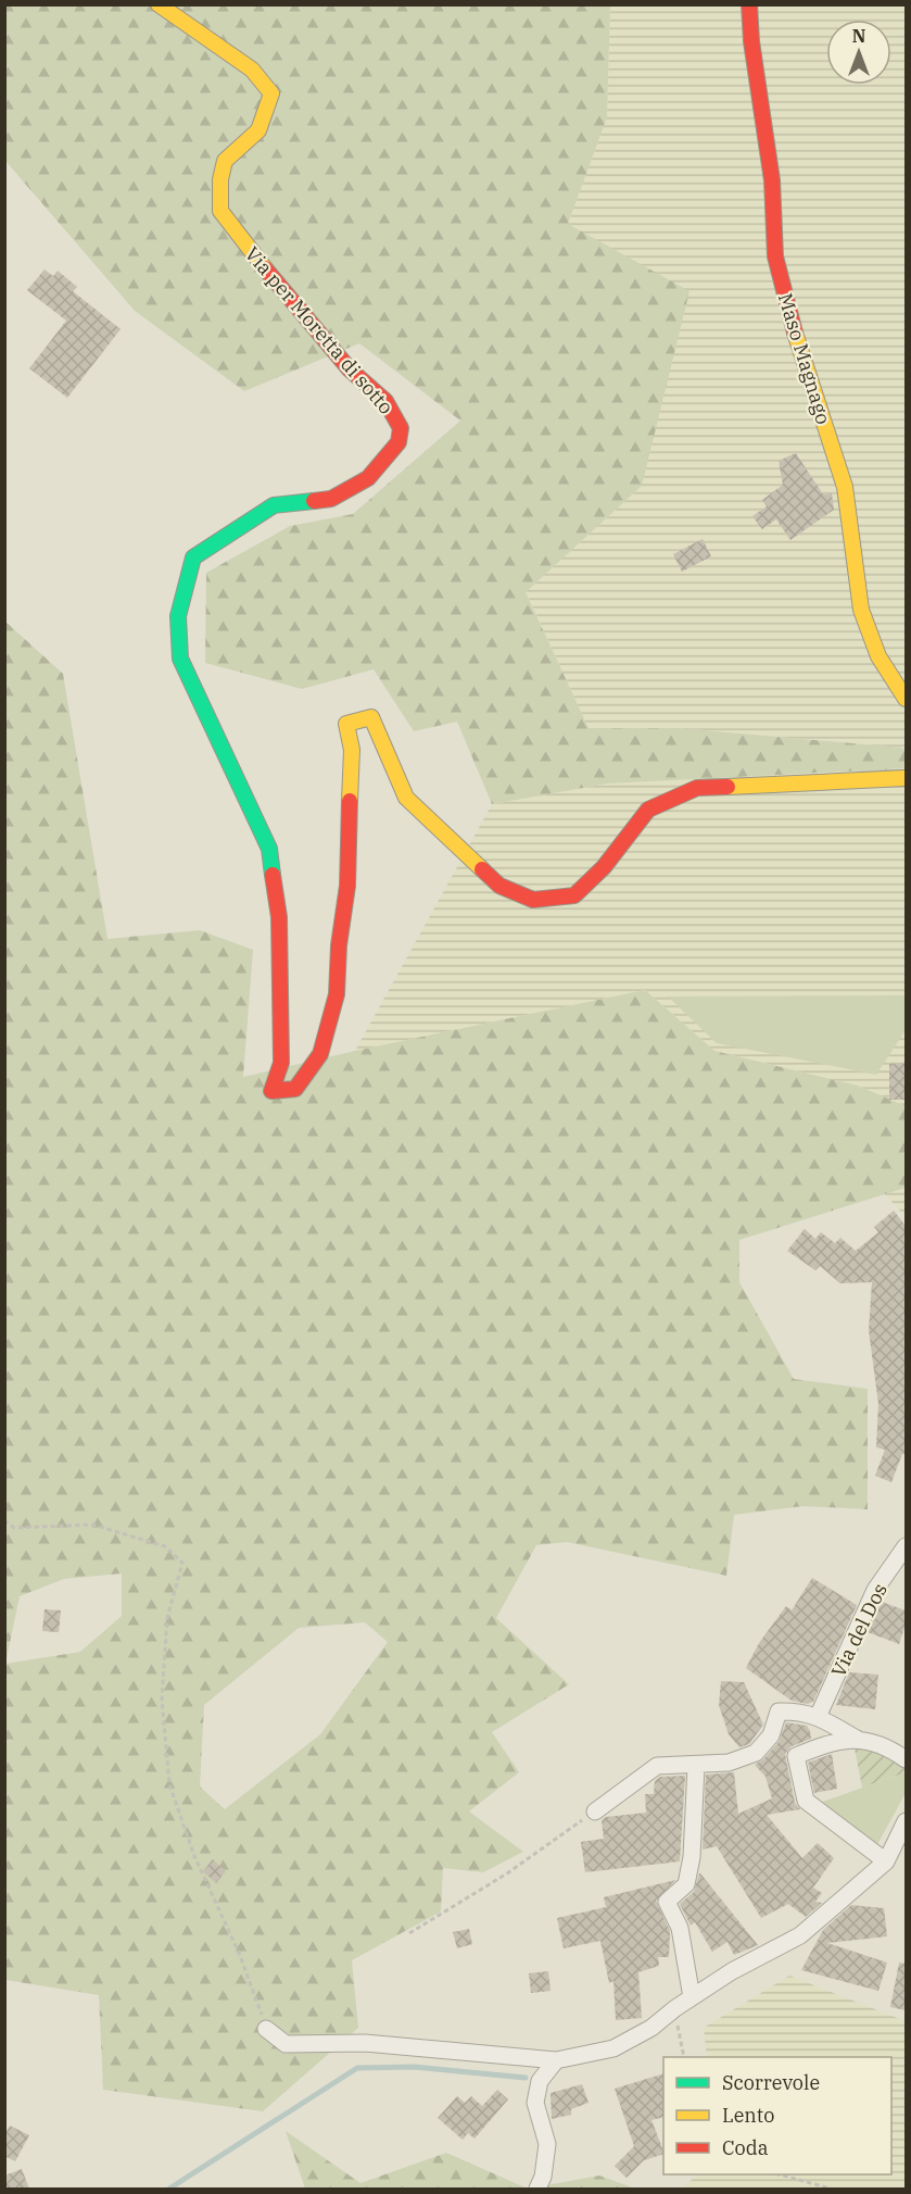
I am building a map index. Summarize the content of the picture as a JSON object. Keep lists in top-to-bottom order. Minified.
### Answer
{"streets":{"street":["Via per Moretta di sotto","Maso Magnago","Via del Dos"]},"legend":["Scorrevole","Lento","Coda"],"north":"top"}
